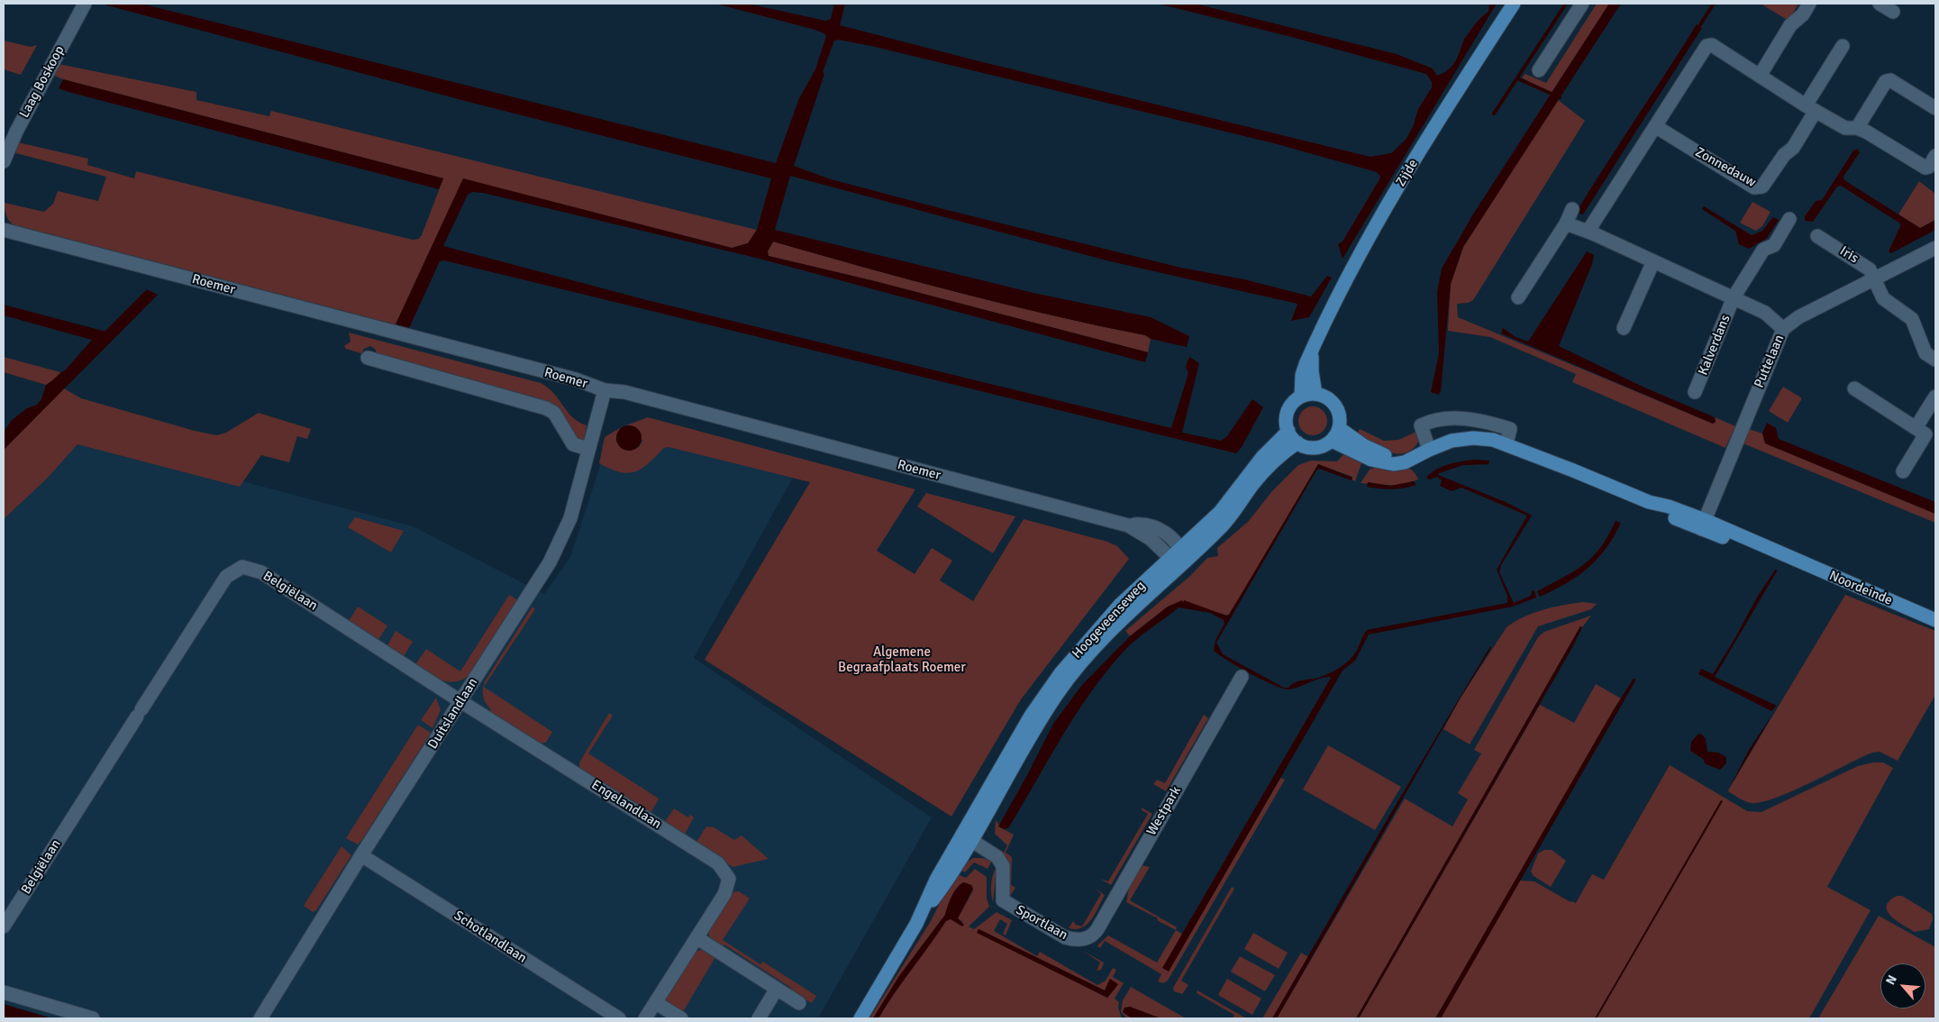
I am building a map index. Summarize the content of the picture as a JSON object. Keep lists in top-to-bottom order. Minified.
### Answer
{"streets":{"main road":["Zijde","Noordeinde","Hoogeveenseweg"],"street":["Laag Boskoop","Zonnedauw","Iris","Roemer","Kalverdans","Puttelaan","Belgiëlaan","Duitslandlaan","Engelandlaan","Westpark","Sportlaan","Schotlandlaan"]},"crossings":[["Zijde","Noordeinde"],["Zijde","Hoogeveenseweg"],["Iris","Puttelaan"],["Roemer","Hoogeveenseweg"],["Roemer","Duitslandlaan"],["Kalverdans","Puttelaan"],["Puttelaan","Noordeinde"],["Noordeinde","Hoogeveenseweg"],["Belgiëlaan","Duitslandlaan"],["Belgiëlaan","Engelandlaan"],["Hoogeveenseweg","Sportlaan"],["Duitslandlaan","Engelandlaan"],["Duitslandlaan","Schotlandlaan"],["Westpark","Sportlaan"]],"parks":["Algemene Begraafplaats Roemer"],"north":"top left"}
